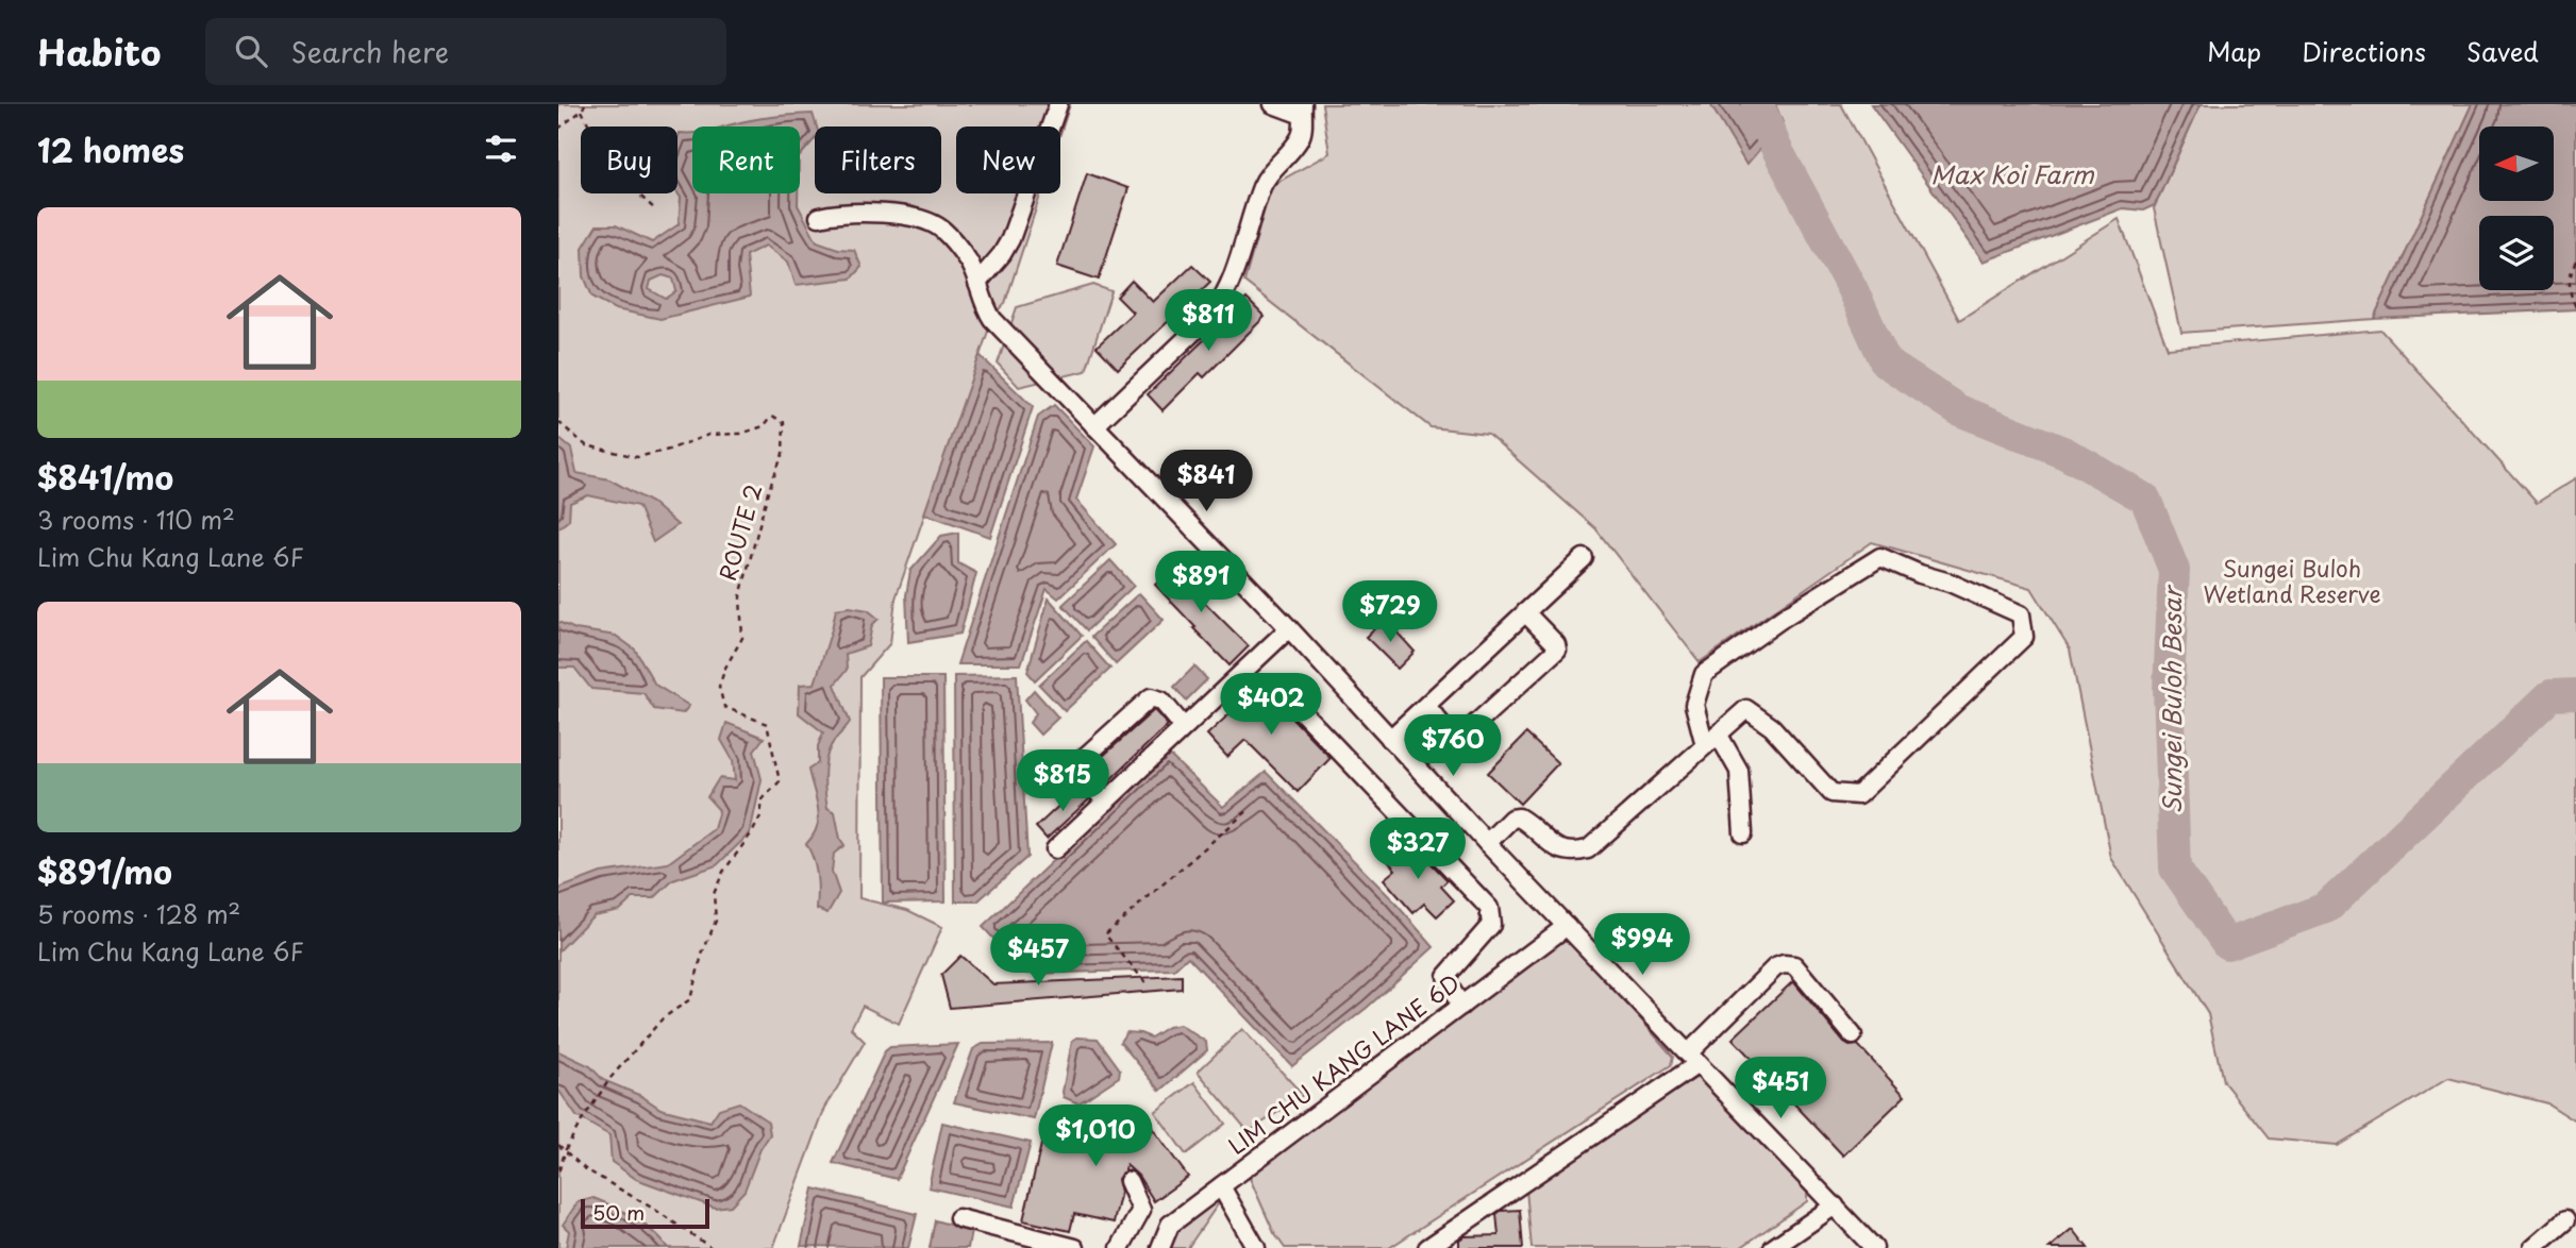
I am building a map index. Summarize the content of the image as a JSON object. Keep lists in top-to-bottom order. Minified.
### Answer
{"streets":{"street":["LIM CHU KANG LANE 6D"],"path":["ROUTE 2"]},"water":["Max Koi Farm","Sungei Buloh Besar"],"parks":["Sungei Buloh Wetland Reserve"],"scale_bar":"50 m","north":"left","page":{"header":"Habito","search":"Search here","nav":["Map","Directions","Saved"],"heading":"12 homes","chip":["Buy","Rent","Filters","New"],"list":[{"name":"$841/mo","note":"3 rooms · 110 m² · Lim Chu Kang Lane 6F"},{"name":"$891/mo","note":"5 rooms · 128 m² · Lim Chu Kang Lane 6F"}],"price":["$811","$841","$891","$729","$402","$760","$815","$327","$994","$457","$451","$1,010"],"scale":"50 m"}}
